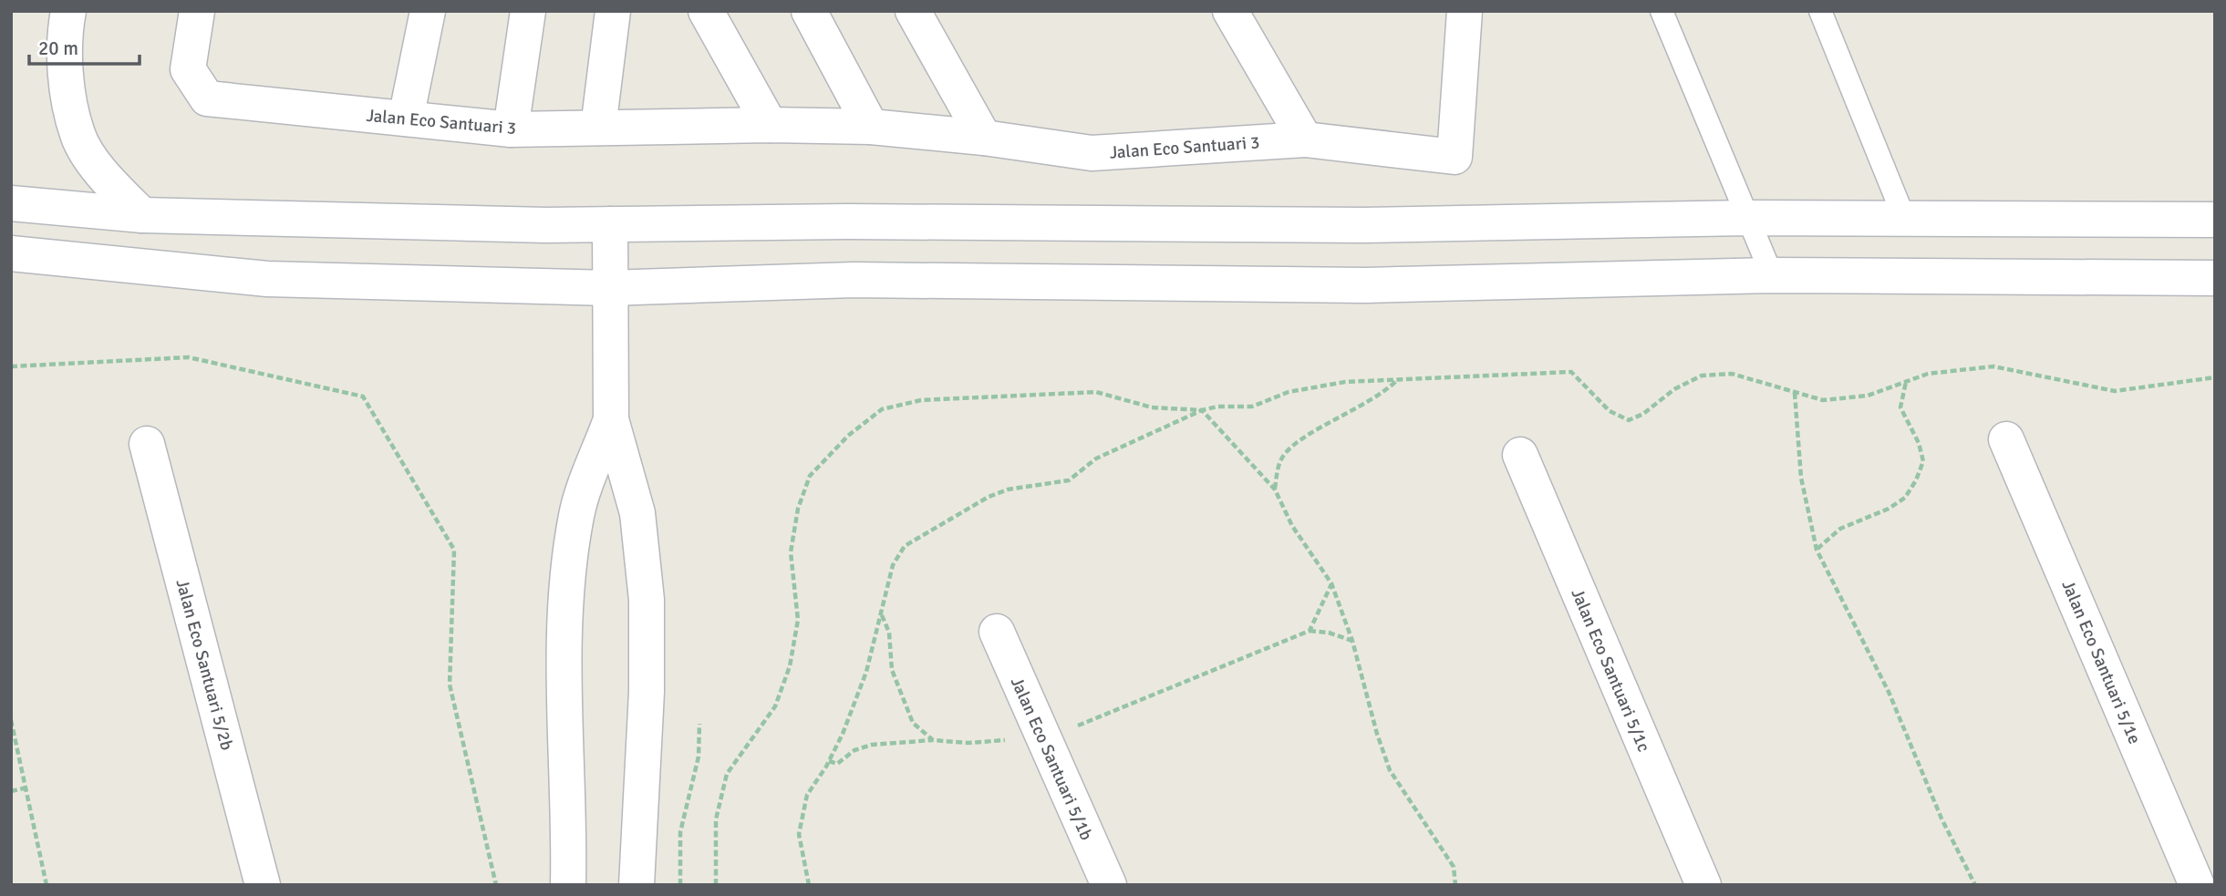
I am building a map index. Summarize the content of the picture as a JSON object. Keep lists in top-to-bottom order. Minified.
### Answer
{"streets":{"street":["Jalan Eco Santuari 3","Jalan Eco Santuari 5/1e","Jalan Eco Santuari 5/2b","Jalan Eco Santuari 5/1c","Jalan Eco Santuari 5/1b"]},"scale_bar":"20 m"}
